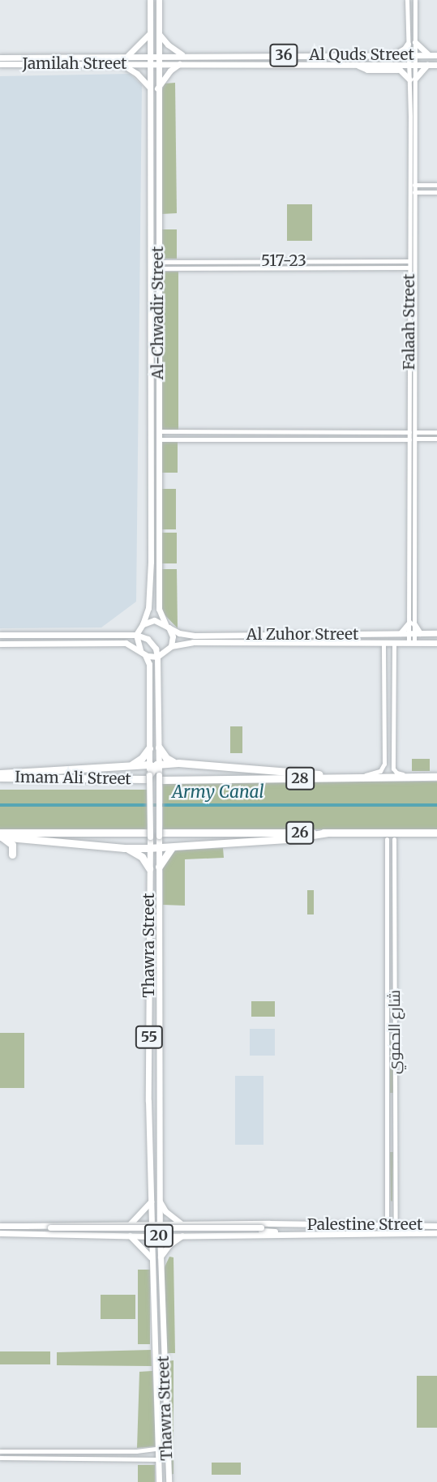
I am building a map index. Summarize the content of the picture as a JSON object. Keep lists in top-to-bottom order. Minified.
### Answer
{"streets":{"highway":["Imam Ali Street","28","26"],"main road":["36","Al Quds Street","Jamilah Street","Al-Chwadir Street","Al Zuhor Street","Thawra Street","55","Palestine Street","20"],"street":["517-23","Falaah Street","شارع الحموي"]},"crossings":[["Al Quds Street","Jamilah Street"],["Al Quds Street","Al-Chwadir Street"],["Al Quds Street","Falaah Street"],["Jamilah Street","Al-Chwadir Street"],["517-23","Al-Chwadir Street"],["517-23","Falaah Street"],["Al-Chwadir Street","Al Zuhor Street"],["Falaah Street","Al Zuhor Street"],["Thawra Street","Palestine Street"],["شارع الحموي","Palestine Street"]],"water":["Army Canal"]}
